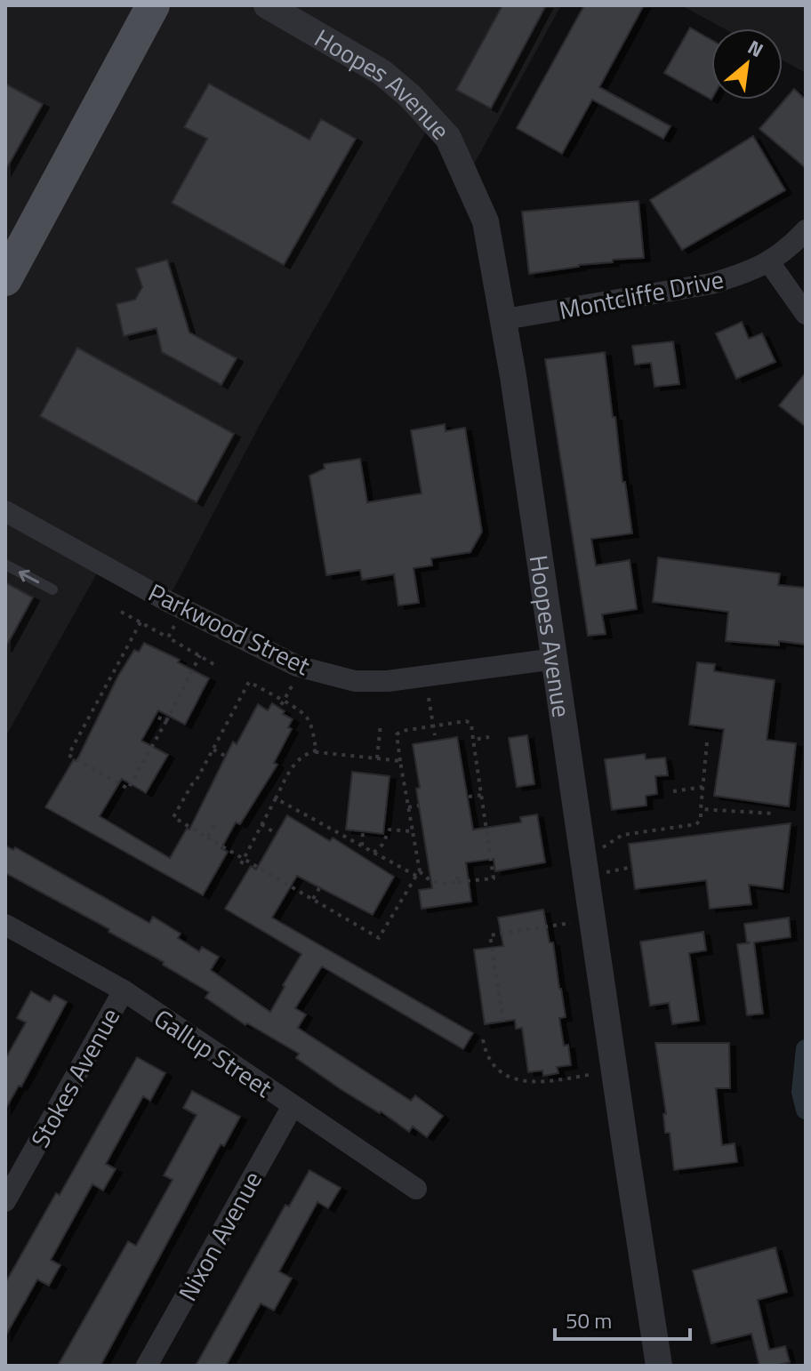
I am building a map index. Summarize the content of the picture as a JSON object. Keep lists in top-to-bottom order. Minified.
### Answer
{"streets":{"street":["Hoopes Avenue","Montcliffe Drive","Parkwood Street","Gallup Street","Stokes Avenue","Nixon Avenue"]},"crossings":[["Hoopes Avenue","Montcliffe Drive"],["Hoopes Avenue","Parkwood Street"],["Gallup Street","Stokes Avenue"],["Gallup Street","Nixon Avenue"]],"scale_bar":"50 m","north":"top right"}
